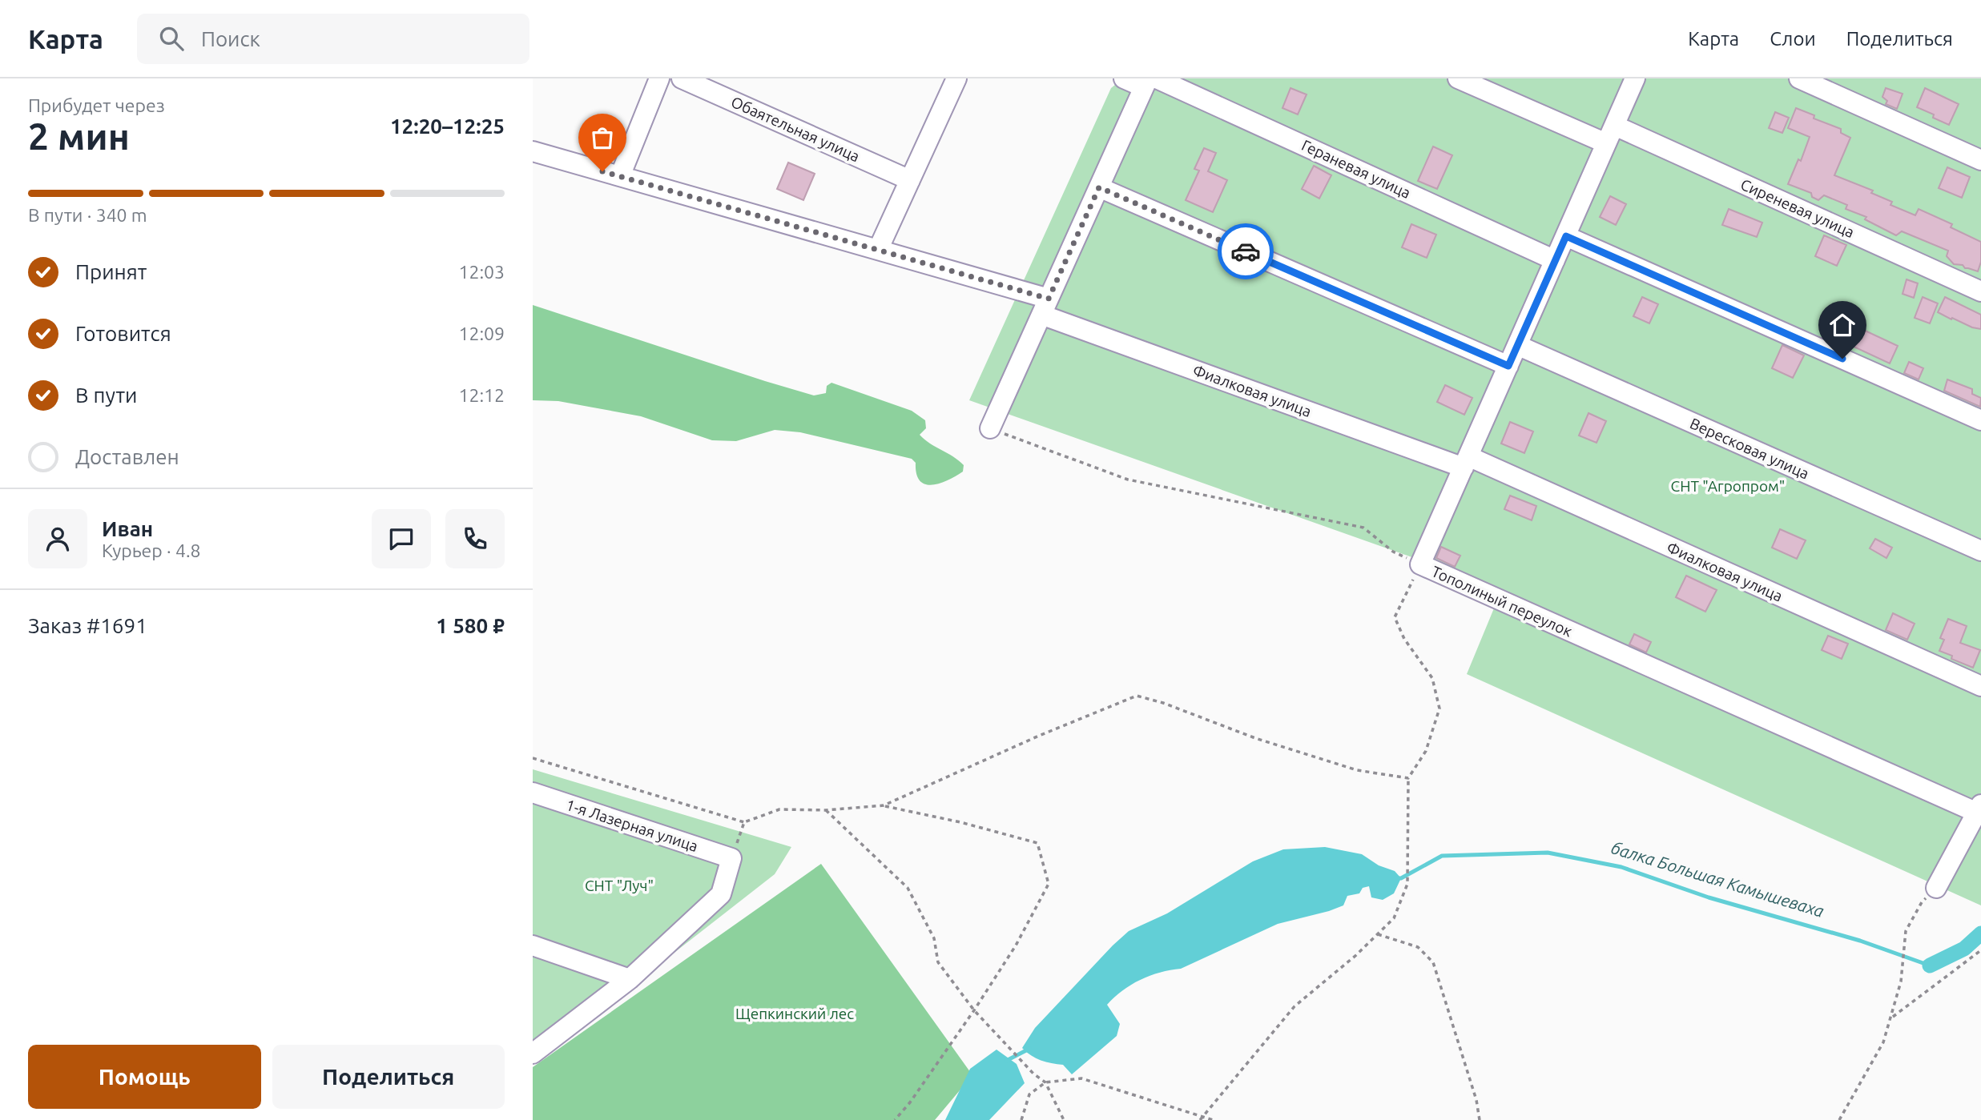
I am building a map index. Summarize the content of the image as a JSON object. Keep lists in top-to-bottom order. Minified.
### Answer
{"streets":{"lane":["Обаятельная улица","Гераневая улица","Сиреневая улица","Фиалковая улица","Вересковая улица","Тополиный переулок","1-я Лазерная улица"]},"crossings":[["Гераневая улица","Тополиный переулок"],["Сиреневая улица","Тополиный переулок"],["Фиалковая улица","Тополиный переулок"],["Вересковая улица","Тополиный переулок"]],"water":["балка Большая Камышеваха"],"parks":["СНТ \"Агропром\"","СНТ \"Луч\"","Щепкинский лес"],"page":{"header":"Карта","search":"Поиск","nav":["Карта","Слои","Поделиться"],"heading":["2 мин","Прибудет через","12:20–12:25"],"panel":["Иван","Курьер · 4.8","Заказ #1691","1 580 ₽"],"bar":"В пути · 340 m","list":[["Принят","12:03"],["Готовится","12:09"],["В пути","12:12"],"Доставлен"],"buttons":["Помощь","Поделиться"]}}
